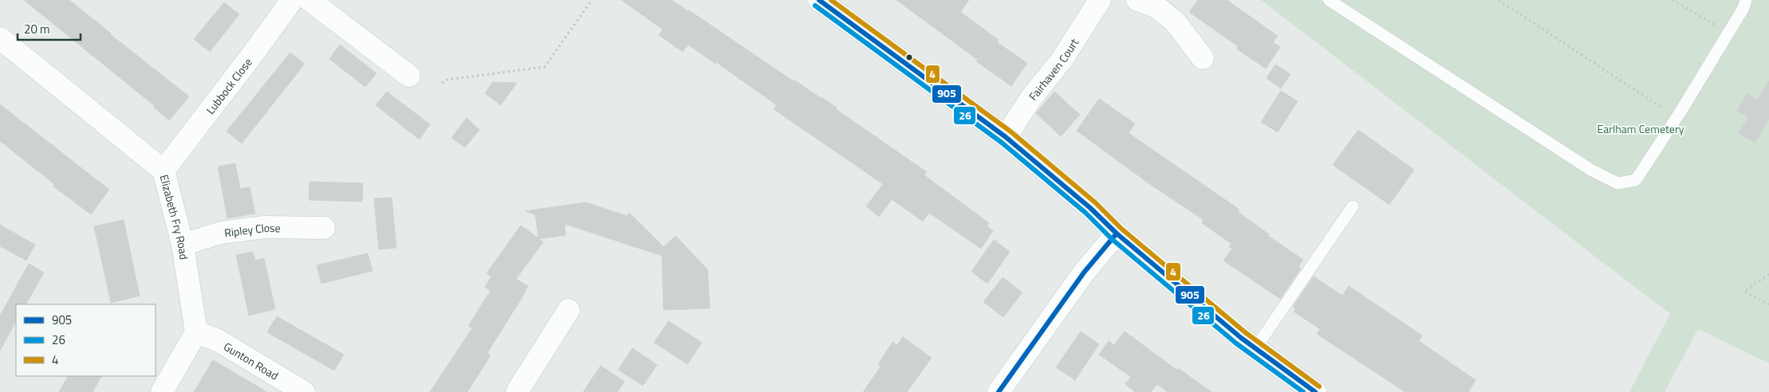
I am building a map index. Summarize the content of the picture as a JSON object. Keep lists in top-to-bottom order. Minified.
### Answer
{"streets":{"street":["Fairhaven Court","Lubbock Close","Elizabeth Fry Road","Ripley Close","Gunton Road"]},"crossings":[["Lubbock Close","Elizabeth Fry Road"],["Elizabeth Fry Road","Ripley Close"],["Elizabeth Fry Road","Gunton Road"]],"parks":["Earlham Cemetery"],"lines":["transit line 905","transit line 4","transit line 26"],"legend":["905","26","4"],"scale_bar":"20 m"}
